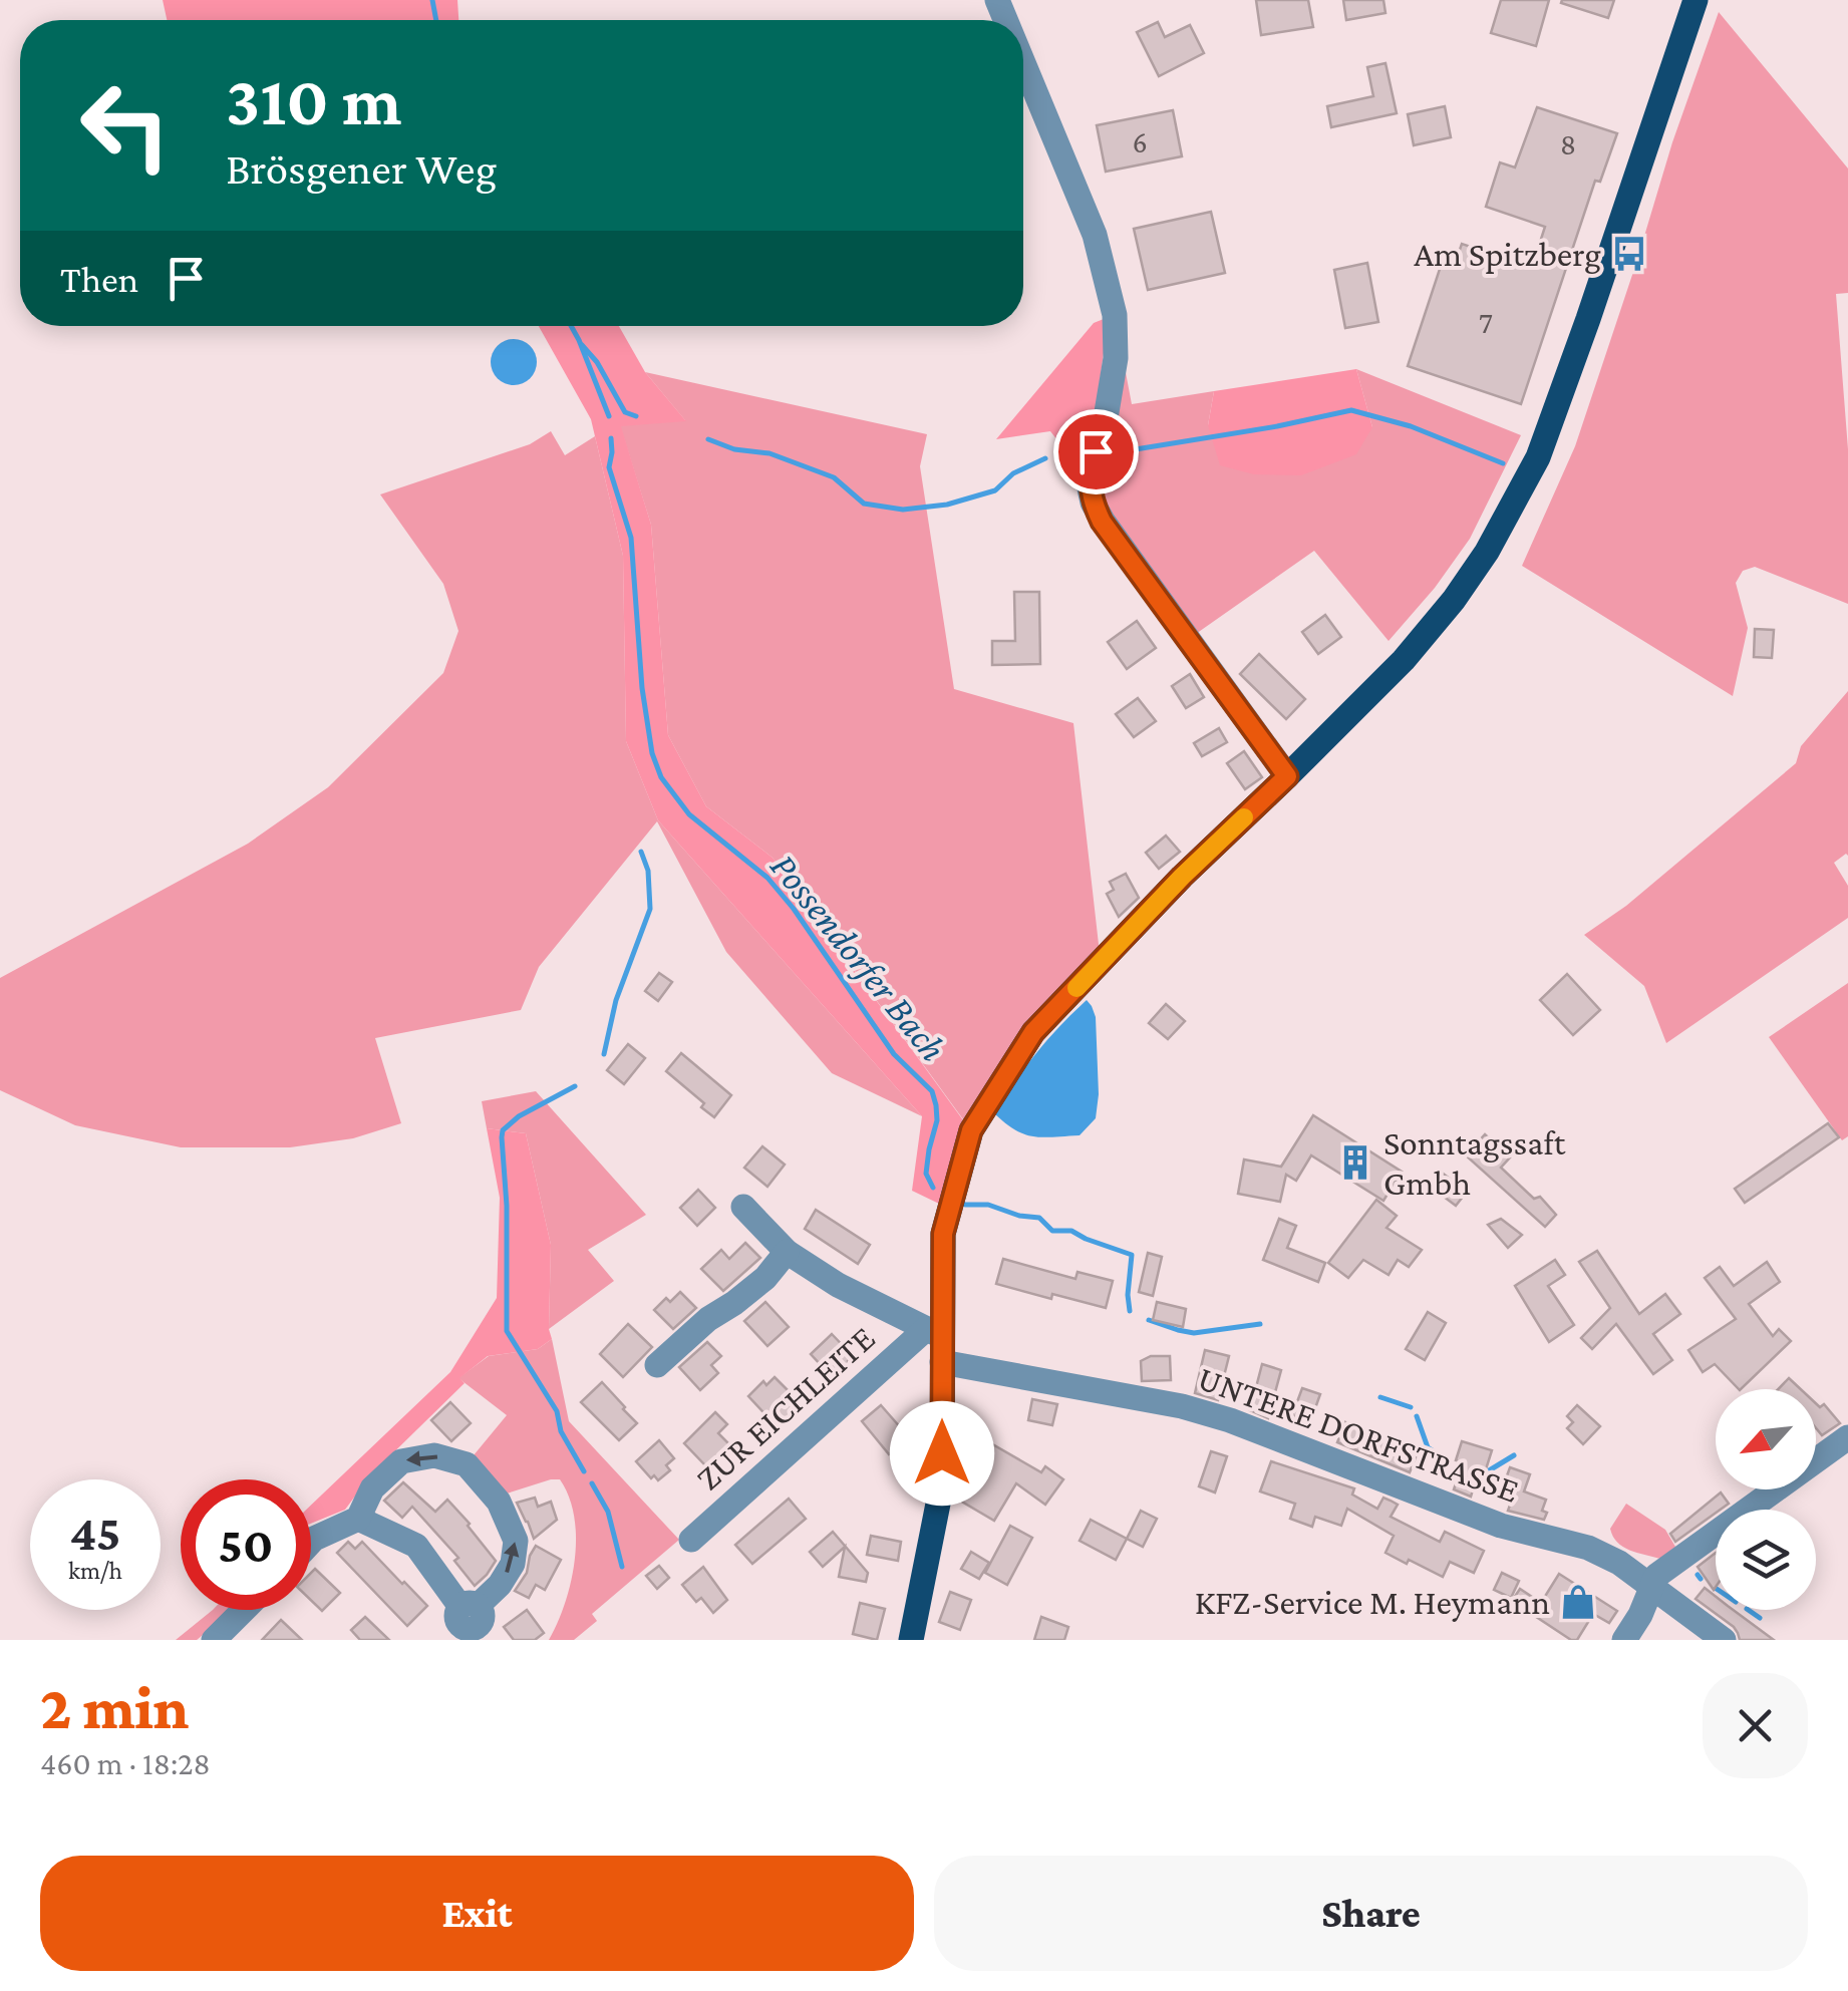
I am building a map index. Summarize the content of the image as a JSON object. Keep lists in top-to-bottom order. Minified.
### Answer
{"streets":{"street":["ZUR EICHLEITE","UNTERE DORFSTRASSE"]},"crossings":[["ZUR EICHLEITE","UNTERE DORFSTRASSE"]],"water":["Possendorfer Bach"],"places":{"bus stop":["Am Spitzberg"],"building":["Sonntagssaft Gmbh"],"shop":["KFZ-Service M. Heymann"]},"house_numbers":["6","8","7"],"north":"bottom left","page":{"turn":["310 m","Brösgener Weg"],"then":"Then","speed":"45 km/h","limit":"50","heading":["2 min","460 m · 18:28"],"buttons":["Exit","Share"]}}
